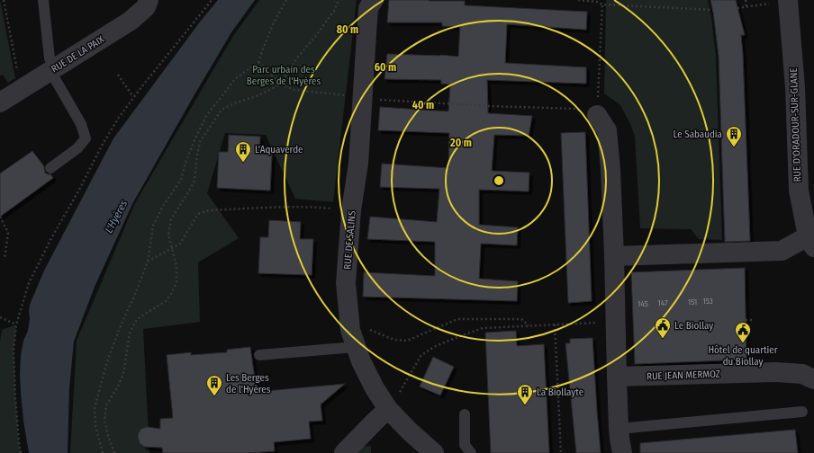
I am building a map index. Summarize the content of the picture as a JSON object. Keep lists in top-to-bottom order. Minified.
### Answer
{"streets":{"street":["RUE DE LA PAIX","RUE D'ORADOUR-SUR-GLANE","RUE DE SALINS","RUE JEAN MERMOZ"]},"water":["L'Hyères"],"parks":["Parc urbain des Berges de l'Hyères"],"places":{"building":["Le Sabaudia","L'Aquaverde","Les Berges de l'Hyères","La Biollayte"],"public building":["Le Biollay","Hôtel de quartier du Biollay"]},"house_numbers":["153","151","147","145"],"rings":["80 m","60 m","40 m","20 m"]}
